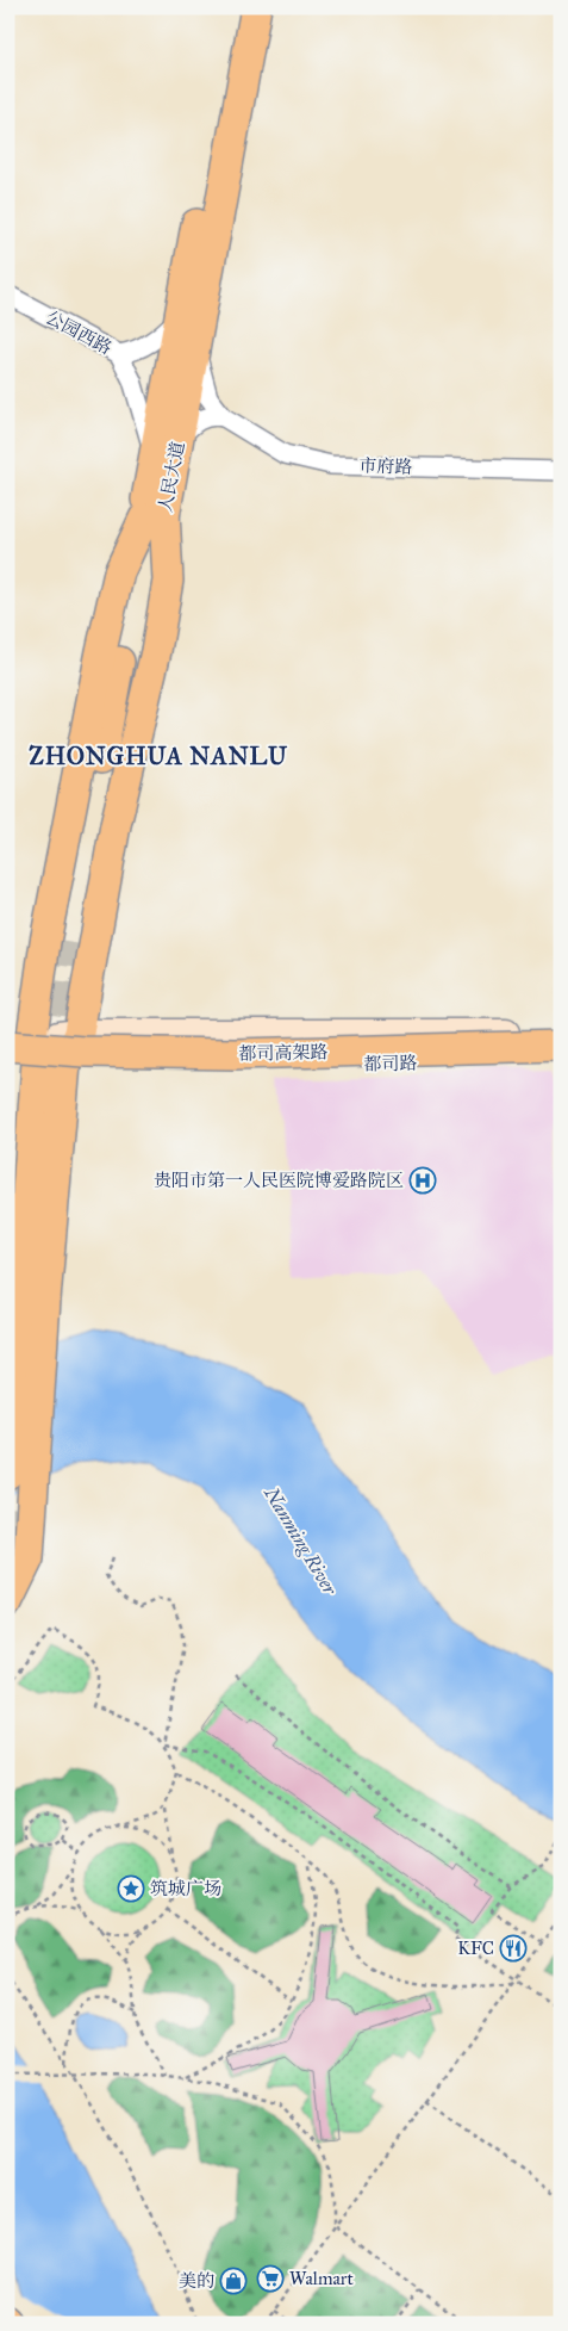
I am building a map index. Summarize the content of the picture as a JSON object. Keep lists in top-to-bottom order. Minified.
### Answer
{"streets":{"main road":["人民大道","都司高架路","都司路"],"street":["公园西路","市府路"]},"crossings":[["都司高架路","都司路"]],"districts":["ZHONGHUA NANLU"],"water":["Nanming River"],"places":{"hospital":["贵阳市第一人民医院博爱路院区"],"place":["筑城广场"],"restaurant":["KFC"],"supermarket":["Walmart"],"shop":["美的"]}}
